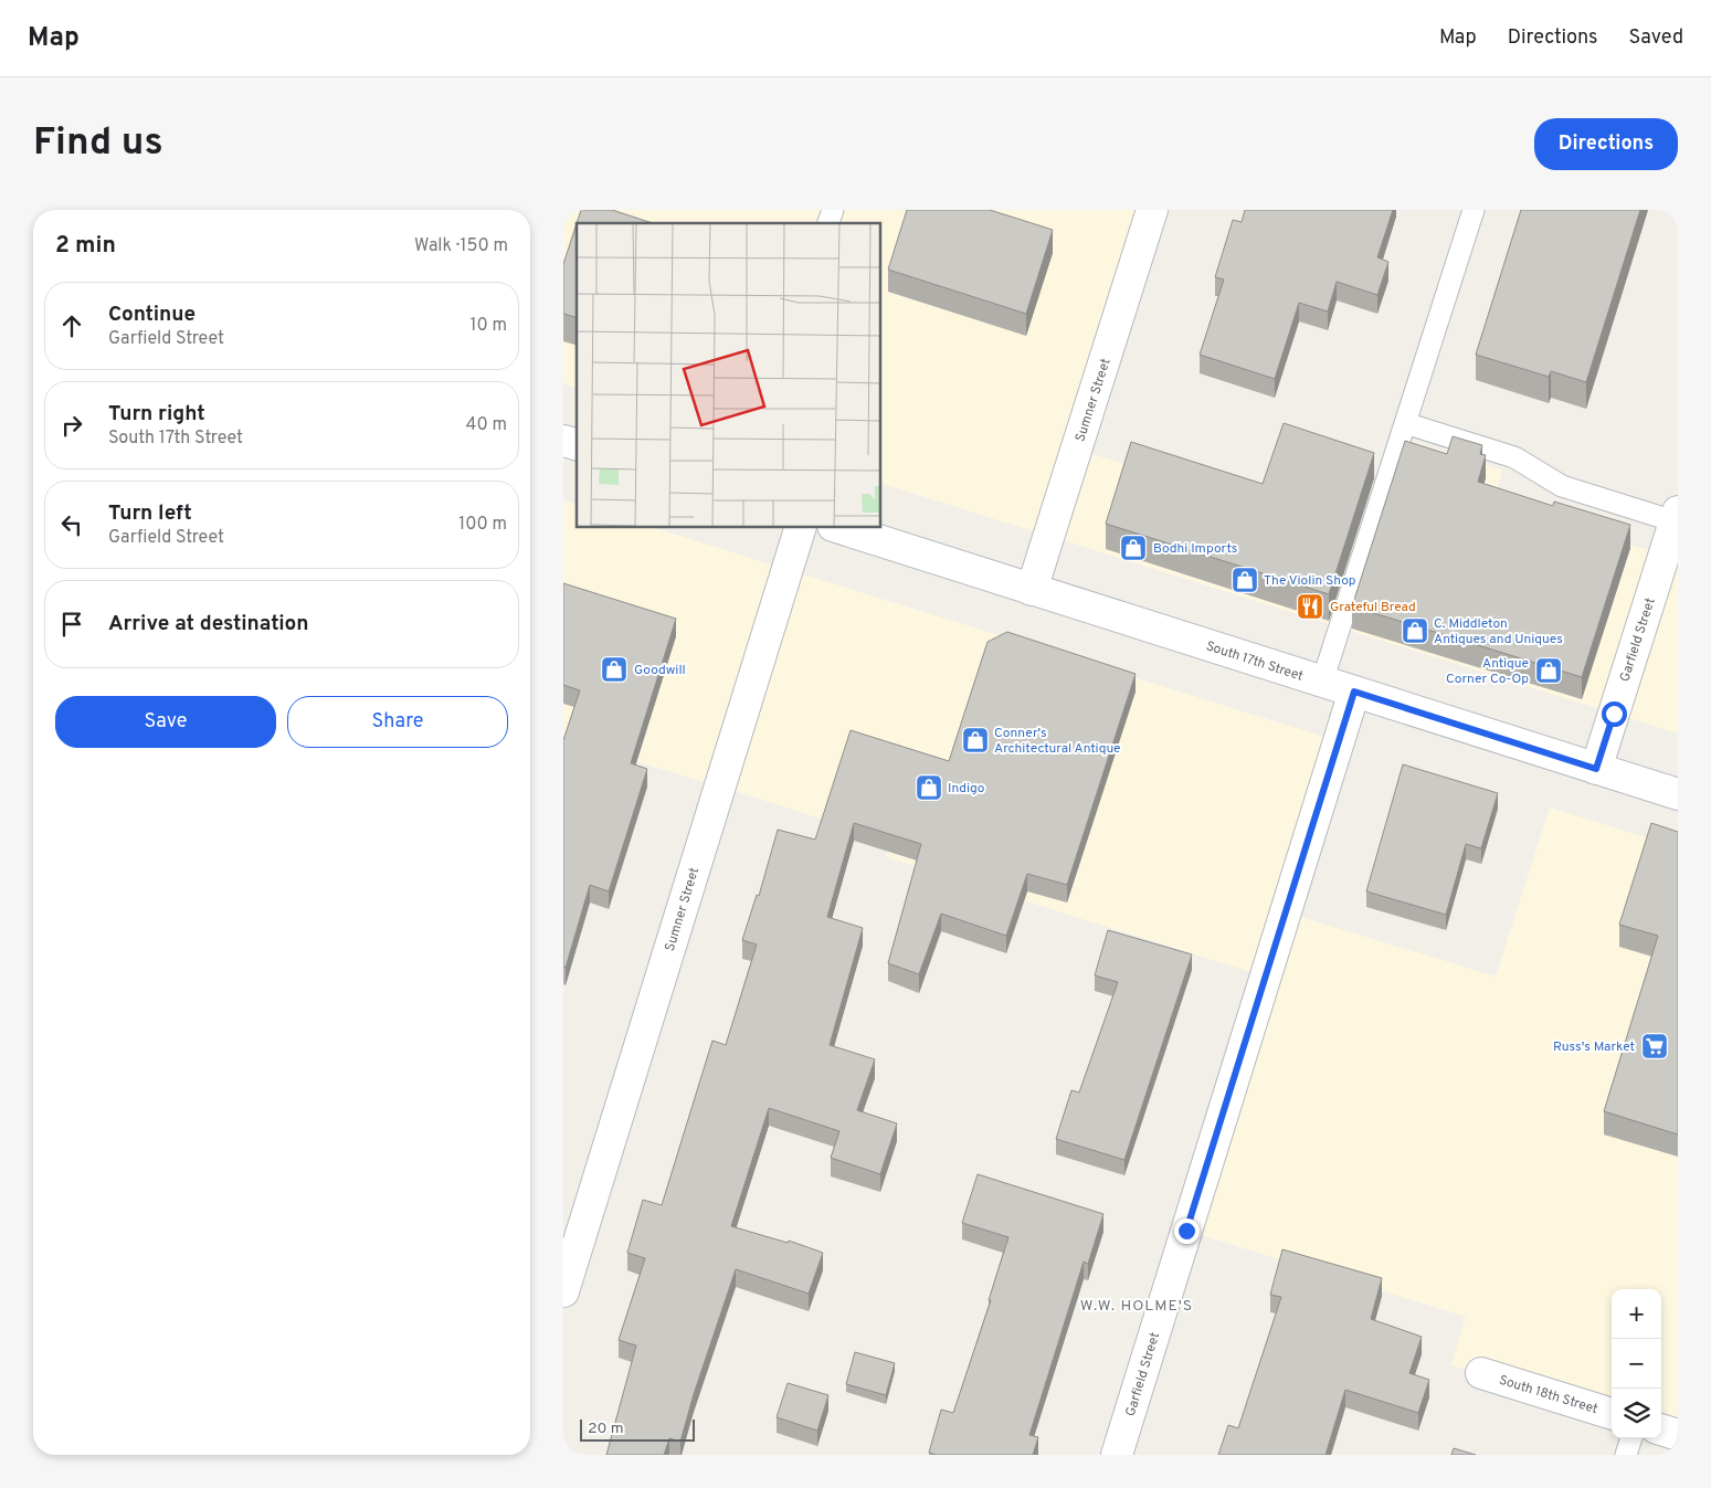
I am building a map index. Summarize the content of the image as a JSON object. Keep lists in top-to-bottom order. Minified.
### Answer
{"streets":{"street":["Sumner Street","Garfield Street","South 17th Street","South 18th Street"]},"crossings":[["Sumner Street","South 17th Street"],["Garfield Street","South 17th Street"]],"districts":["W.W. HOLME'S"],"places":{"shop":["Bodhi Imports","The Violin Shop","C. Middleton Antiques and Uniques","Goodwill","Antique Corner Co-Op","Conner's Architectural Antique","Indigo"],"restaurant":["Grateful Bread"],"supermarket":["Russ's Market"]},"scale_bar":"20 m","page":{"header":"Map","nav":["Map","Directions","Saved"],"buttons":["Directions",["Save","Share"]],"title":"Find us","heading":["2 min","Walk · 150 m"],"list":[["Continue","Garfield Street","10 m"],["Turn right","South 17th Street","40 m"],["Turn left","Garfield Street","100 m"],"Arrive at destination"],"map_buttons":["+","−"],"scale":"20 m"}}
